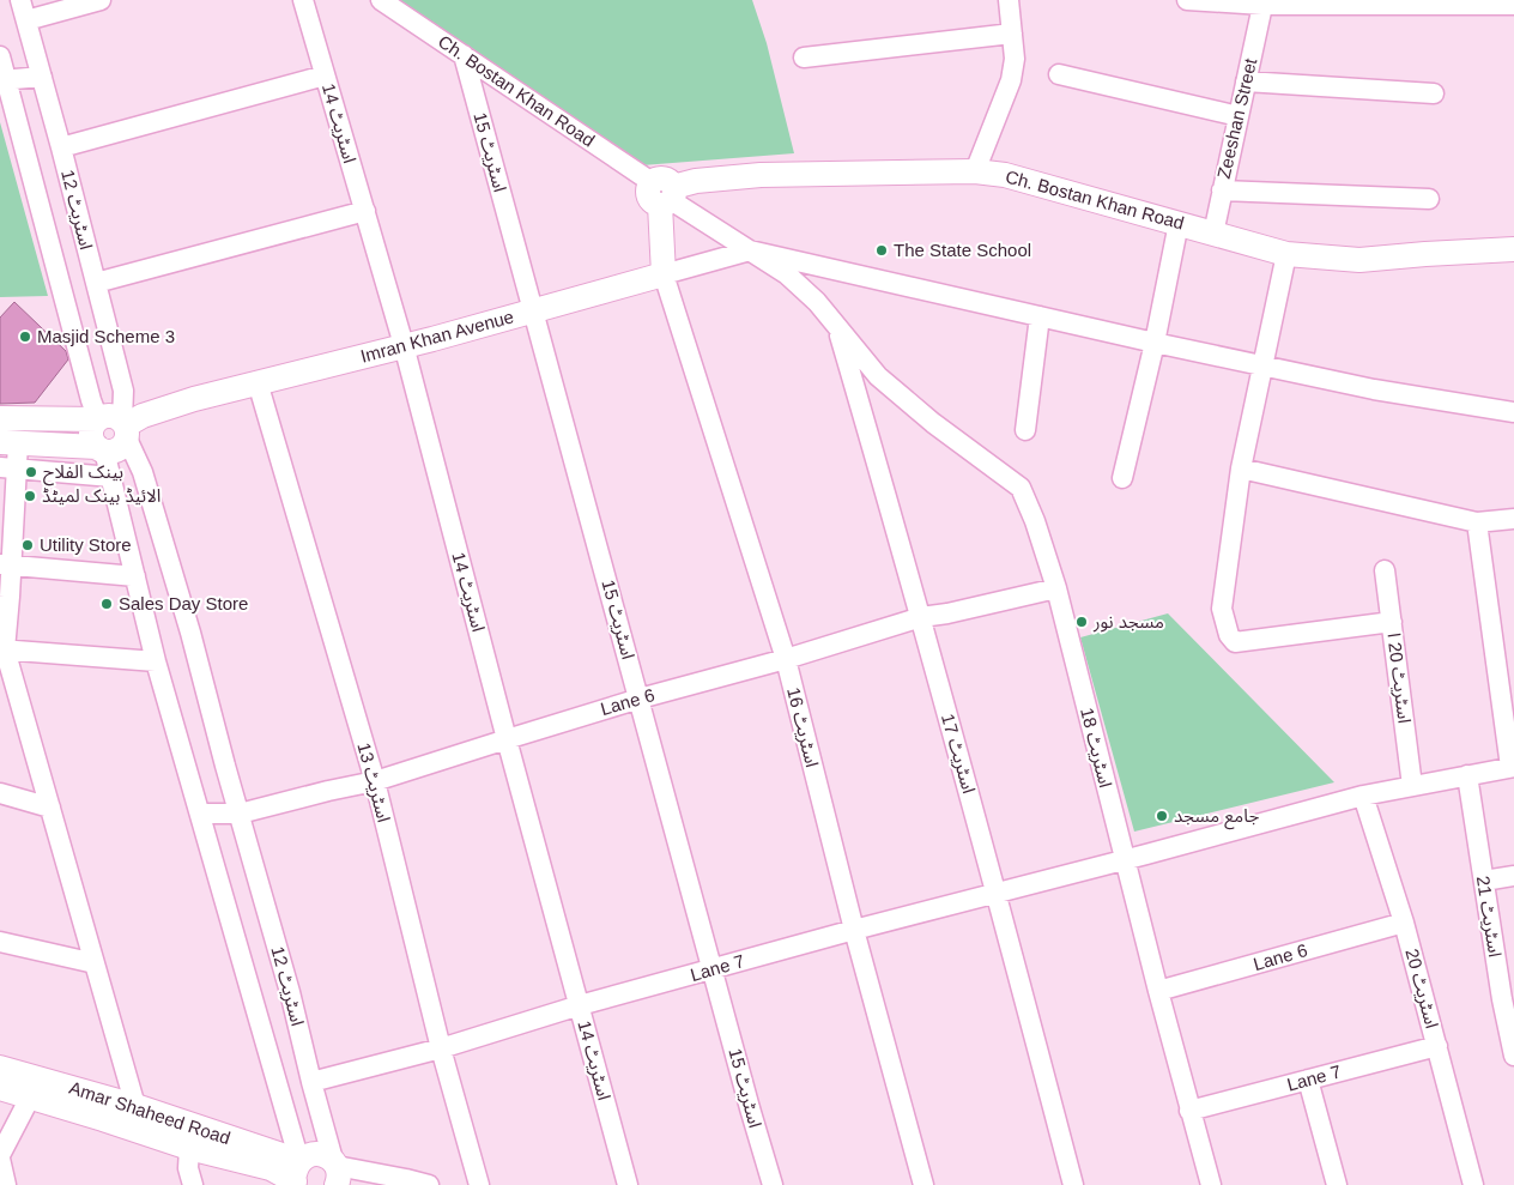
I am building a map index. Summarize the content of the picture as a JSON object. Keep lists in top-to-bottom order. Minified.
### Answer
{"streets":{"main road":["Ch. Bostan Khan Road","Imran Khan Avenue","Amar Shaheed Road"],"street":["Zeeshan Street","اسٹریٹ 14","اسٹریٹ 15","اسٹریٹ 12","اسٹریٹ 20 ا","Lane 6","اسٹریٹ 16","اسٹریٹ 18","اسٹریٹ 17","اسٹریٹ 13","اسٹریٹ 21","Lane 7","اسٹریٹ 20"]},"crossings":[["Ch. Bostan Khan Road","Zeeshan Street"],["Ch. Bostan Khan Road","اسٹریٹ 15"],["Ch. Bostan Khan Road","اسٹریٹ 18"],["اسٹریٹ 14","Imran Khan Avenue"],["اسٹریٹ 14","Lane 6"],["اسٹریٹ 14","Lane 7"],["اسٹریٹ 15","Imran Khan Avenue"],["اسٹریٹ 15","Lane 6"],["اسٹریٹ 15","Lane 7"],["اسٹریٹ 12","Imran Khan Avenue"],["اسٹریٹ 12","Lane 6"],["اسٹریٹ 12","Lane 7"],["Imran Khan Avenue","اسٹریٹ 16"],["Imran Khan Avenue","اسٹریٹ 18"],["Imran Khan Avenue","اسٹریٹ 13"],["اسٹریٹ 20 ا","Lane 7"],["Lane 6","اسٹریٹ 16"],["Lane 6","اسٹریٹ 18"],["Lane 6","اسٹریٹ 17"],["Lane 6","اسٹریٹ 13"],["Lane 6","اسٹریٹ 20"],["اسٹریٹ 16","Lane 7"],["اسٹریٹ 18","اسٹریٹ 17"],["اسٹریٹ 18","Lane 7"],["اسٹریٹ 17","Lane 7"],["اسٹریٹ 13","Lane 7"],["اسٹریٹ 21","Lane 7"],["Lane 7","اسٹریٹ 20"]],"places":["The State School","Masjid Scheme 3","بینک الفلاح","الائیڈ بینک لمیٹڈ","Utility Store","Sales Day Store","مسجد نور","جامع مسجد"]}
